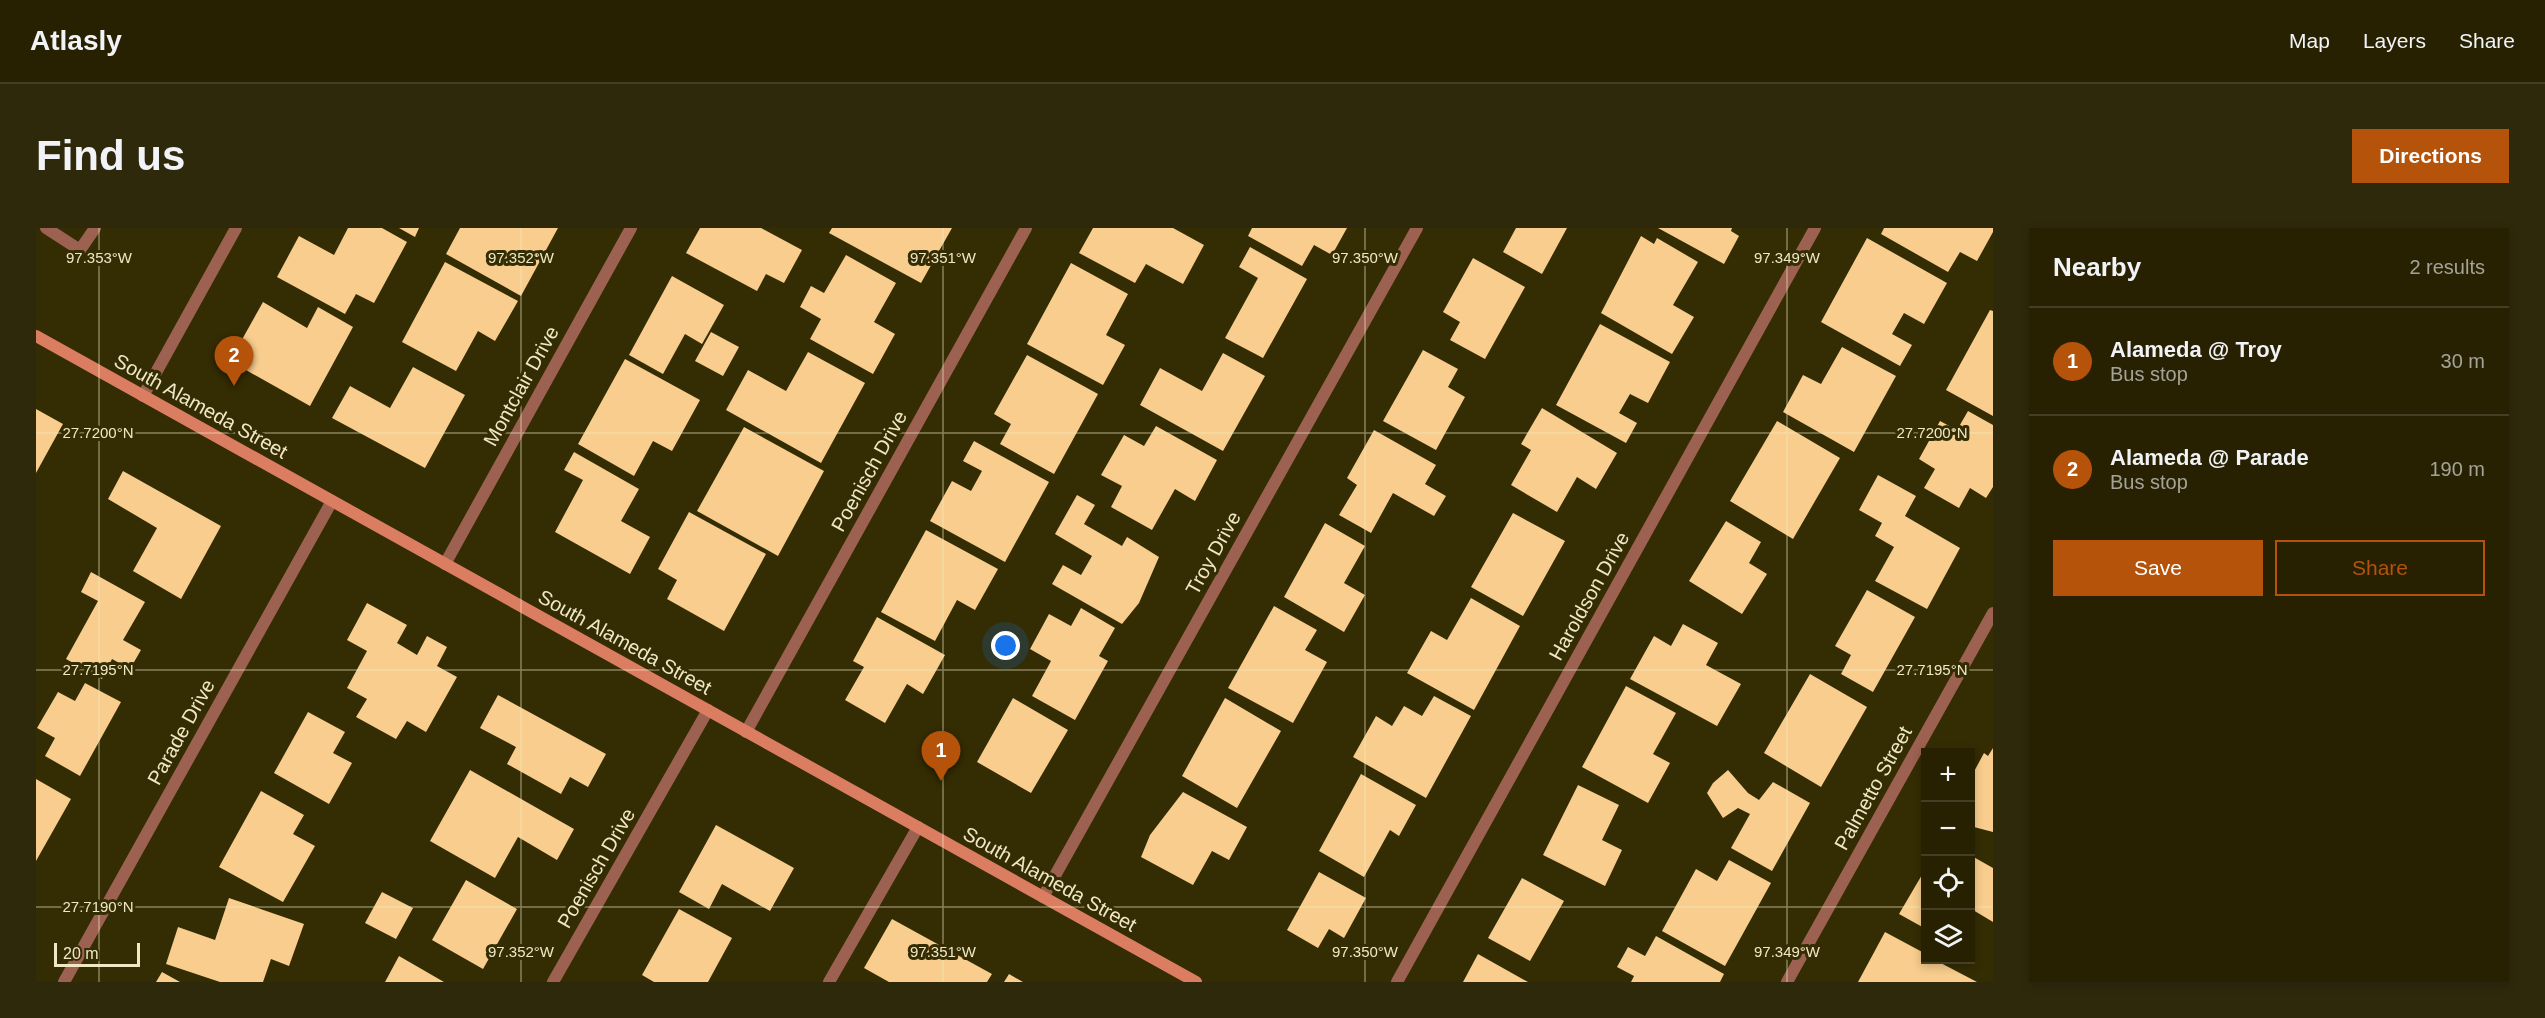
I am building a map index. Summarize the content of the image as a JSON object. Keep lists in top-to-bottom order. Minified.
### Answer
{"streets":{"main road":["South Alameda Street"],"street":["Montclair Drive","Poenisch Drive","Troy Drive","Haroldson Drive","Parade Drive","Palmetto Street"]},"crossings":[["Montclair Drive","South Alameda Street"],["South Alameda Street","Poenisch Drive"],["South Alameda Street","Troy Drive"],["South Alameda Street","Parade Drive"]],"scale_bar":"20 m","page":{"header":"Atlasly","nav":["Map","Layers","Share"],"buttons":["Directions",["Save","Share"]],"title":"Find us","heading":["Nearby","2 results"],"list":[{"mark":"1","name":"Alameda @ Troy","note":"Bus stop","value":"30 m"},{"mark":"2","name":"Alameda @ Parade","note":"Bus stop","value":"190 m"}],"pins":["2","1"],"map_buttons":["+","−"],"scale":"20 m"},"coordinates":["97.353°W","97.352°W","97.351°W","97.350°W","97.349°W","27.7200°N","27.7195°N","27.7190°N"]}
